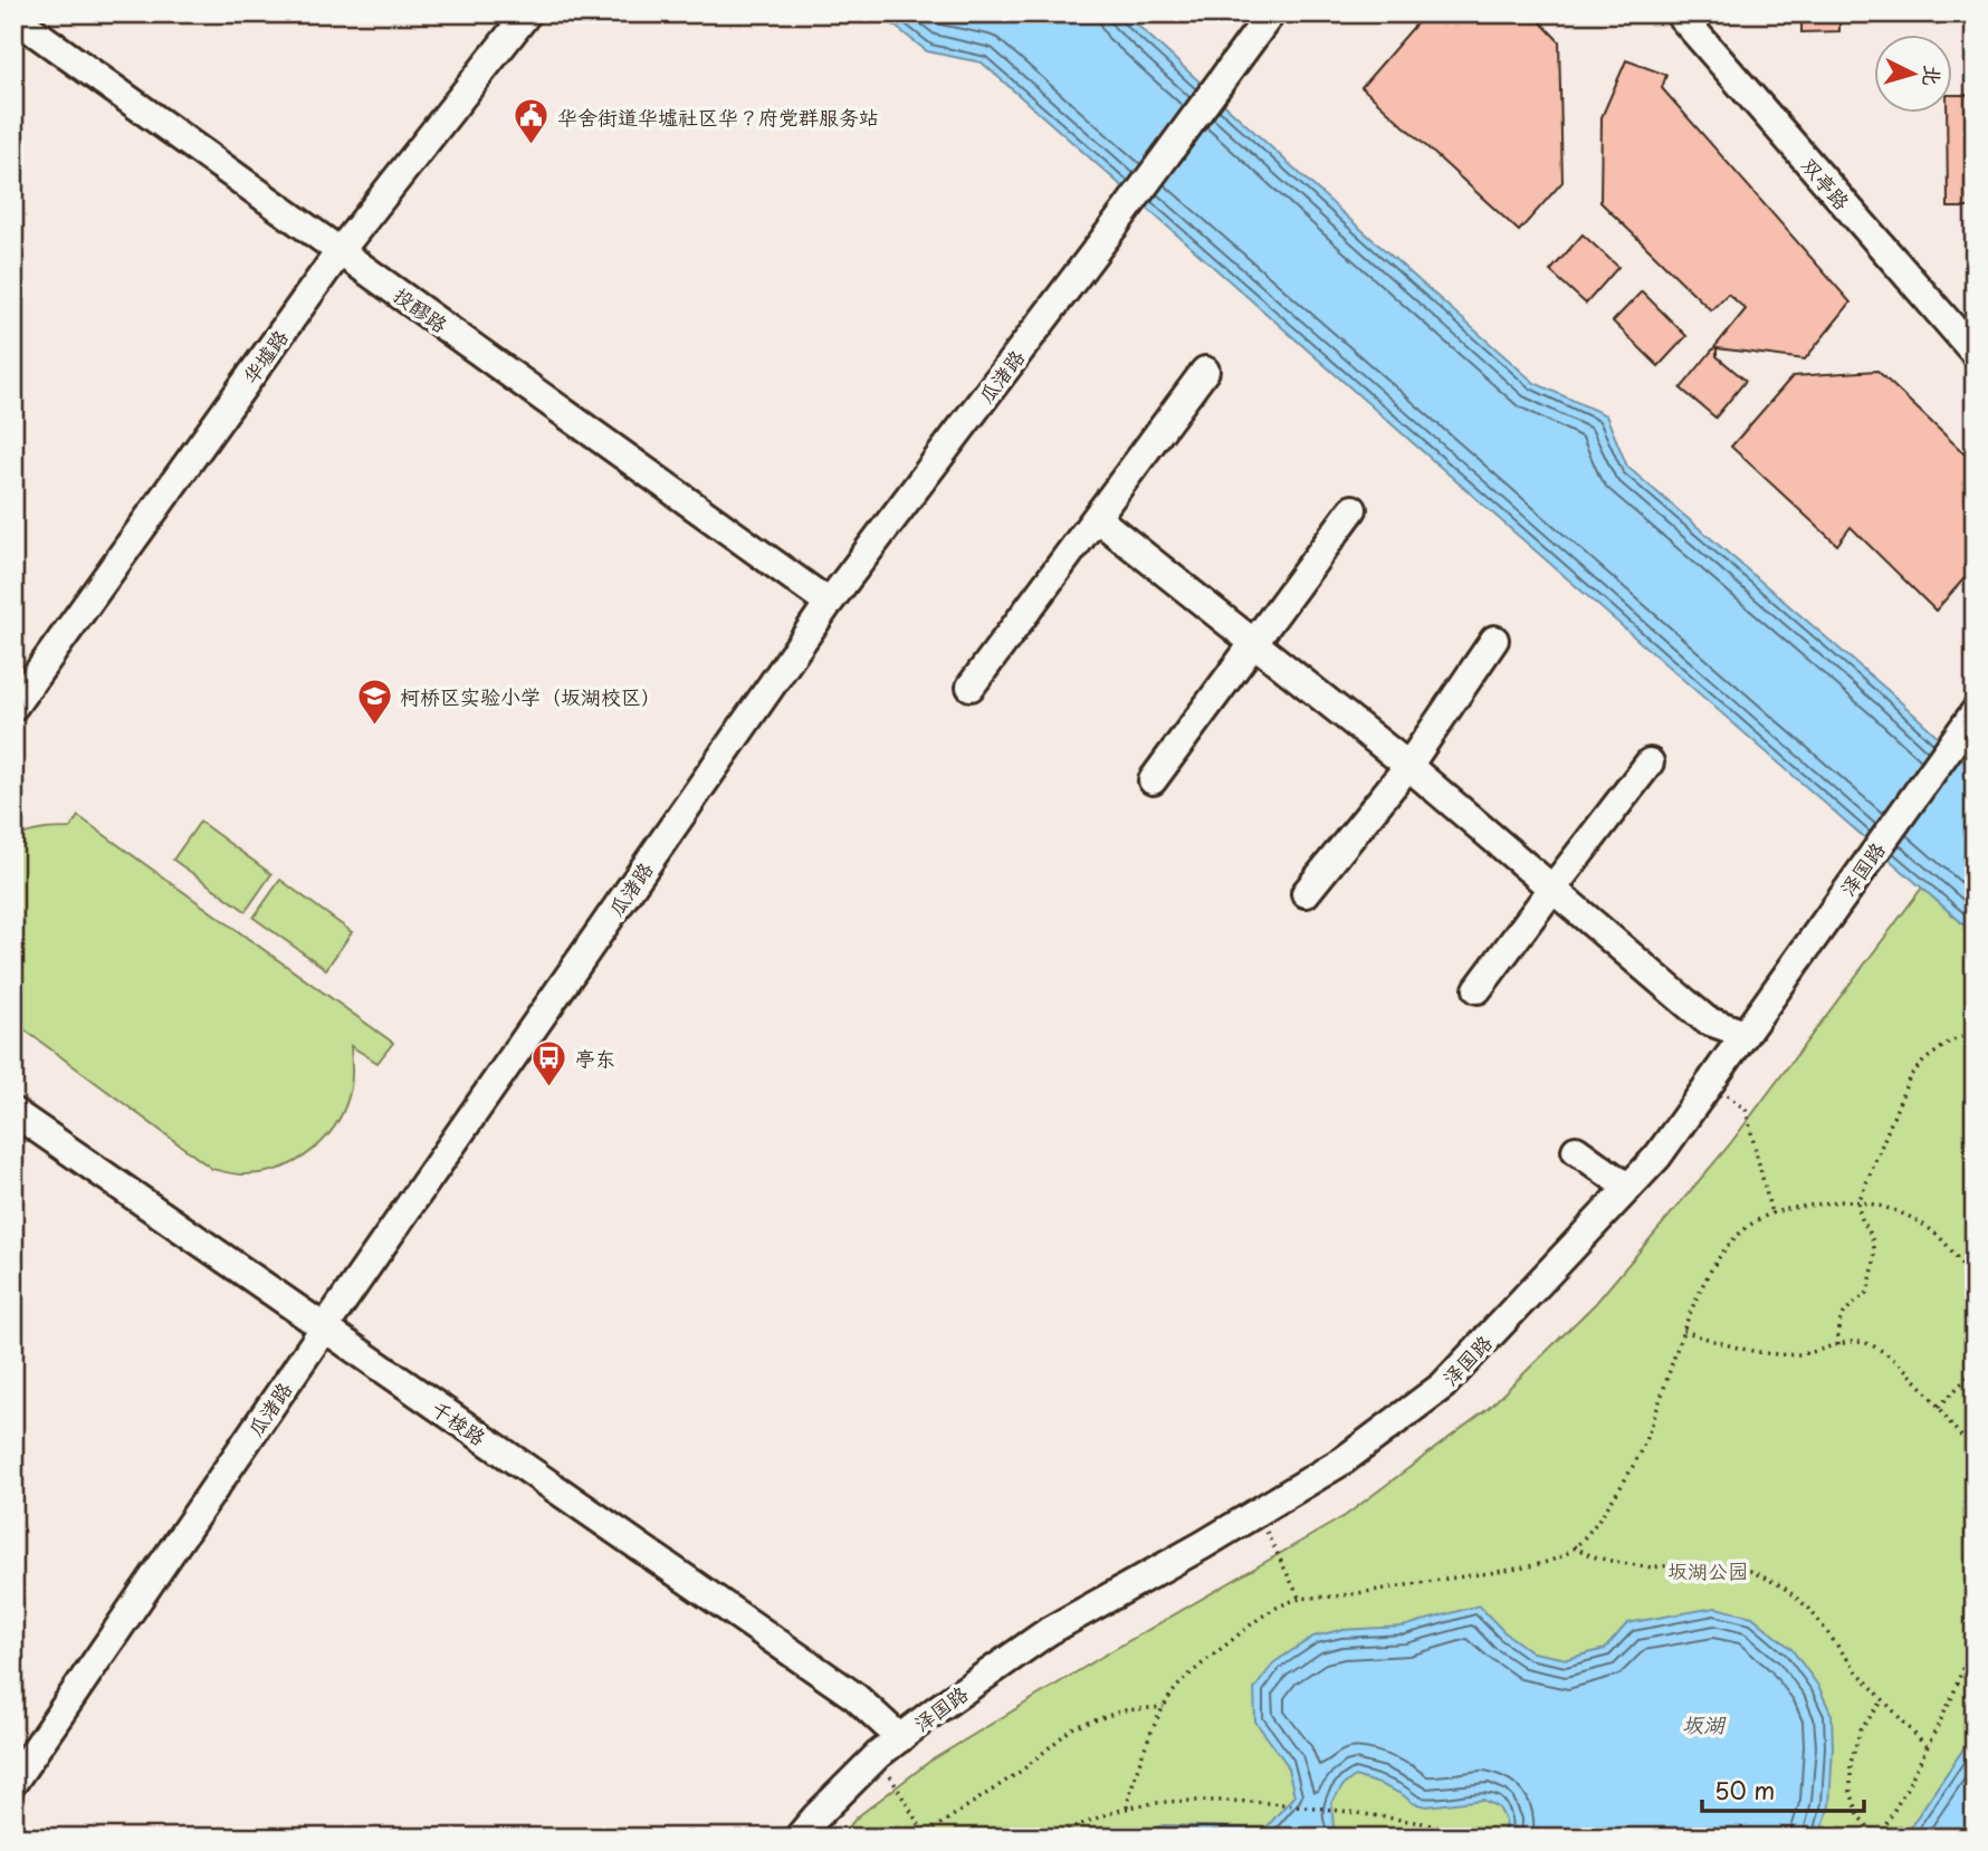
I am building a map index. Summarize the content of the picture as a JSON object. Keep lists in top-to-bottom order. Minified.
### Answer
{"streets":{"street":["双亭路","投醪路","华墟路","瓜渚路","泽国路","千梭路"]},"crossings":[["投醪路","华墟路"],["投醪路","瓜渚路"],["瓜渚路","千梭路"],["泽国路","千梭路"]],"water":["坂湖"],"parks":["坂湖公园"],"places":{"public building":["华舍街道华墟社区华？府党群服务站"],"school or university":["柯桥区实验小学（坂湖校区）"],"bus stop":["亭东"]},"scale_bar":"50 m","north":"right"}
